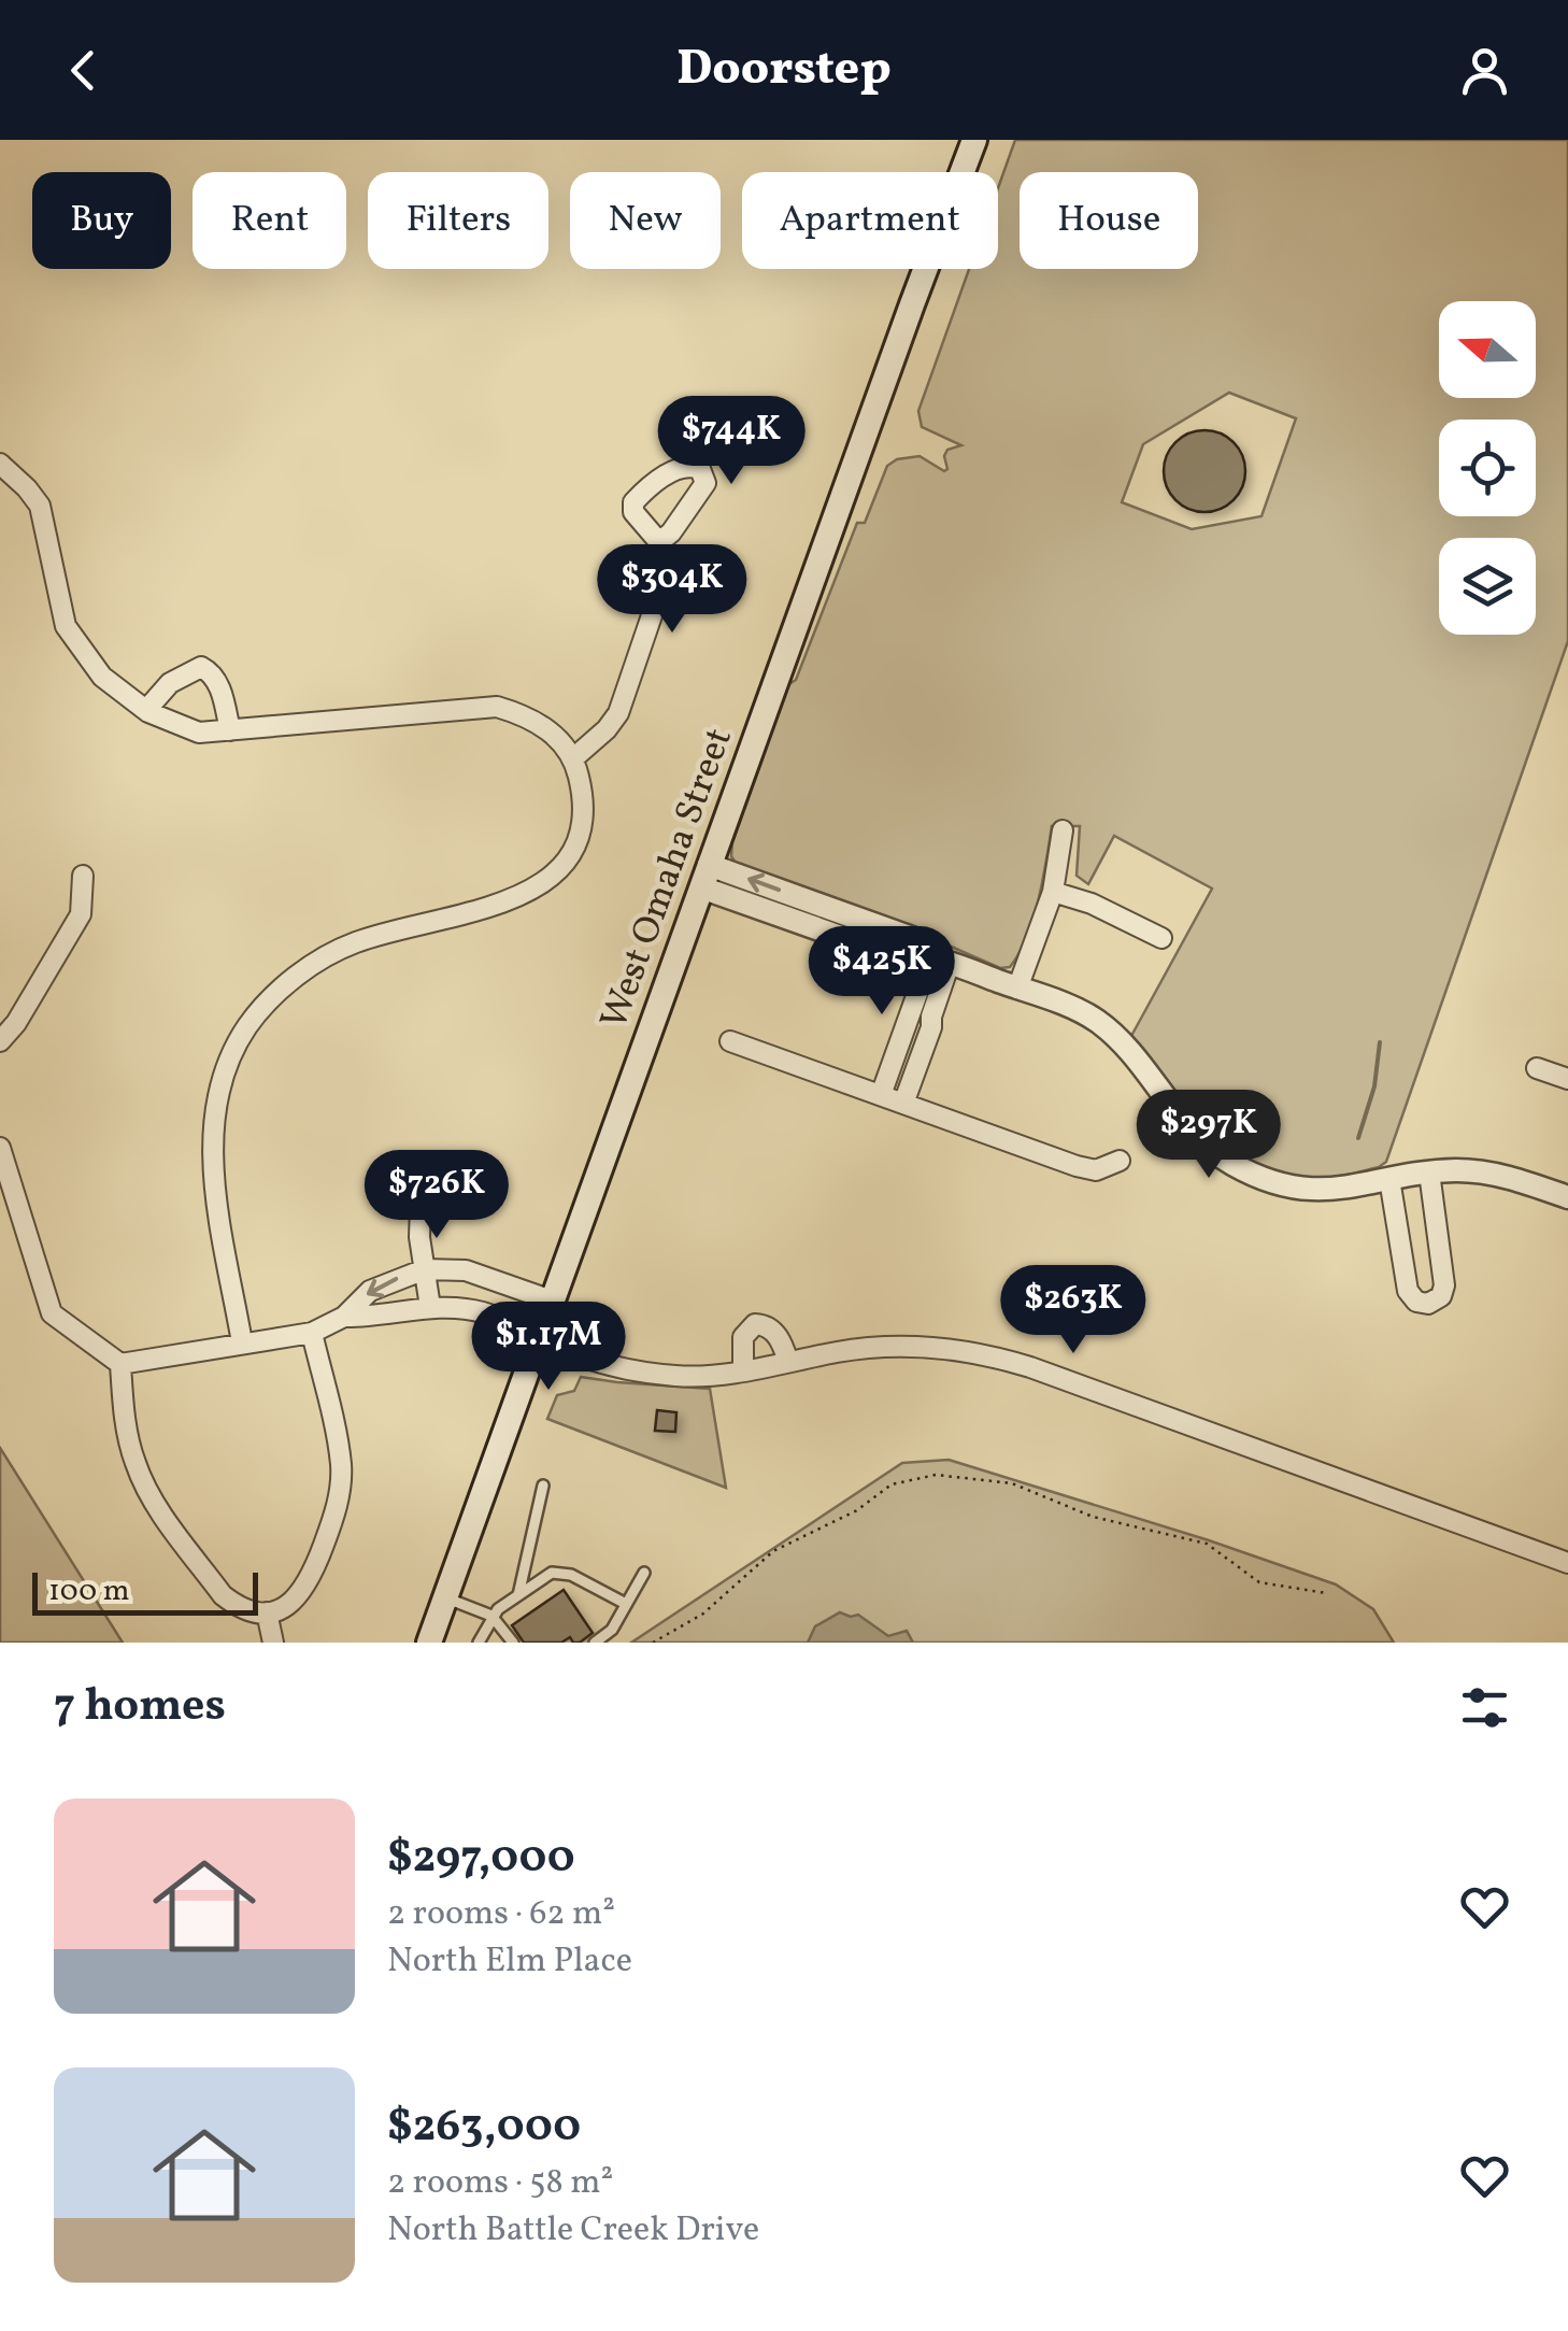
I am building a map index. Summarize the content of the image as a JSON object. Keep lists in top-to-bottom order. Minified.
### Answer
{"streets":{"main road":["West Omaha Street"]},"scale_bar":"100 m","north":"left","page":{"header":"Doorstep","chip":["Buy","Rent","Filters","New","Apartment","House"],"price":["$744K","$304K","$425K","$297K","$726K","$263K","$1.17M"],"scale":"100 m","heading":"7 homes","list":[{"name":"$297,000","note":"2 rooms · 62 m² · North Elm Place"},{"name":"$263,000","note":"2 rooms · 58 m² · North Battle Creek Drive"}]}}
